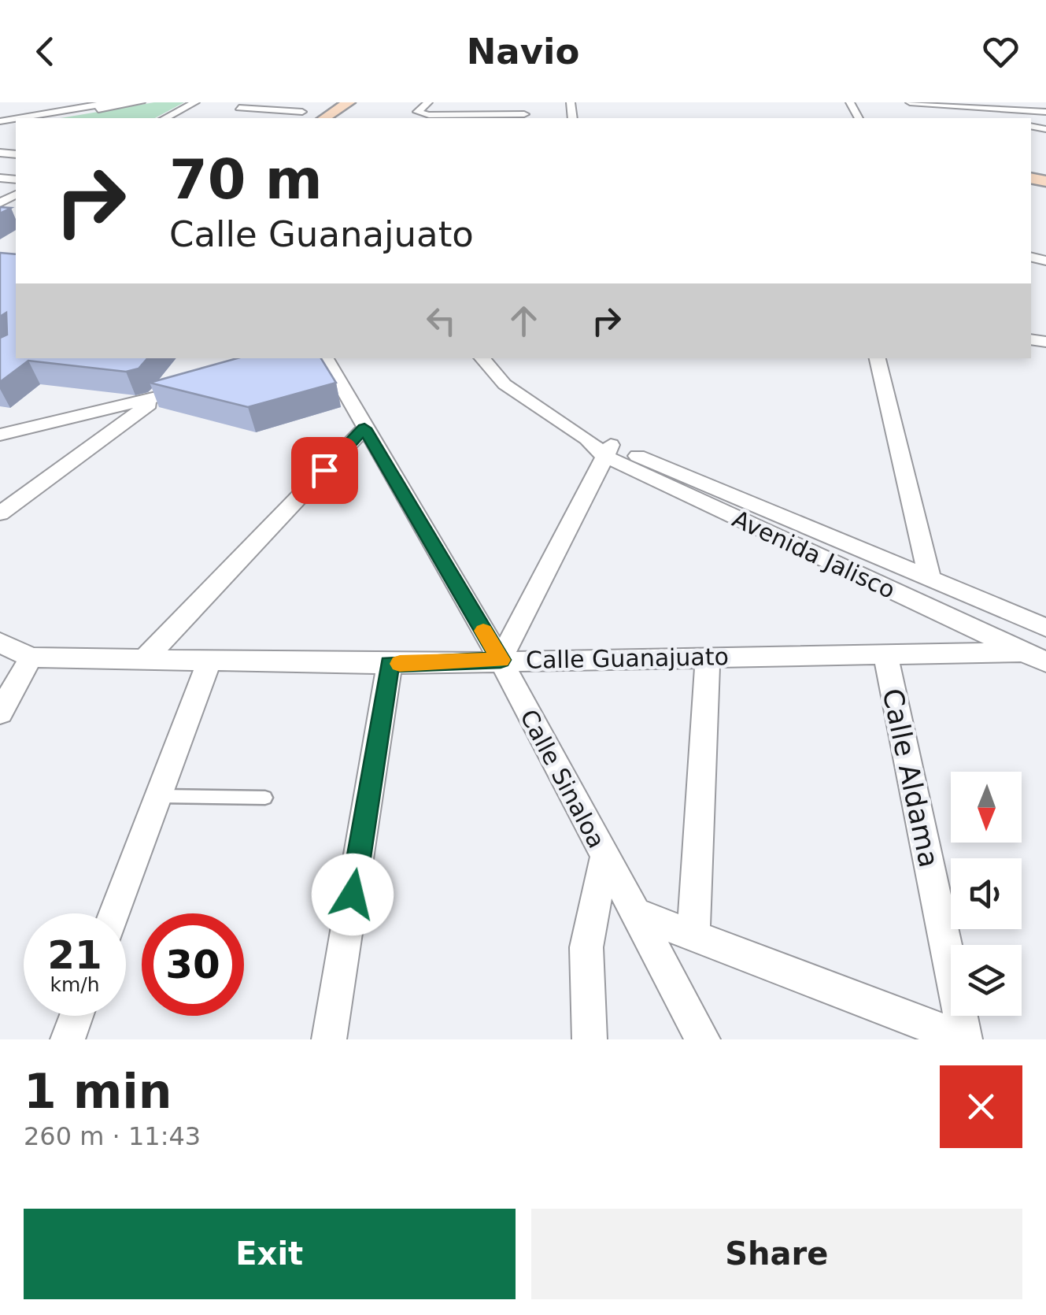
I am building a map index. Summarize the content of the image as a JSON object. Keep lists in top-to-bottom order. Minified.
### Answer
{"streets":{"street":["Avenida Jalisco","Calle Guanajuato","Calle Aldama","Calle Sinaloa"]},"crossings":[["Avenida Jalisco","Calle Guanajuato"],["Calle Guanajuato","Calle Aldama"],["Calle Guanajuato","Calle Sinaloa"]],"north":"bottom","page":{"header":"Navio","turn":["70 m","Calle Guanajuato"],"speed":"21 km/h","limit":"30","heading":["1 min","260 m · 11:43"],"buttons":["Exit","Share"]}}
